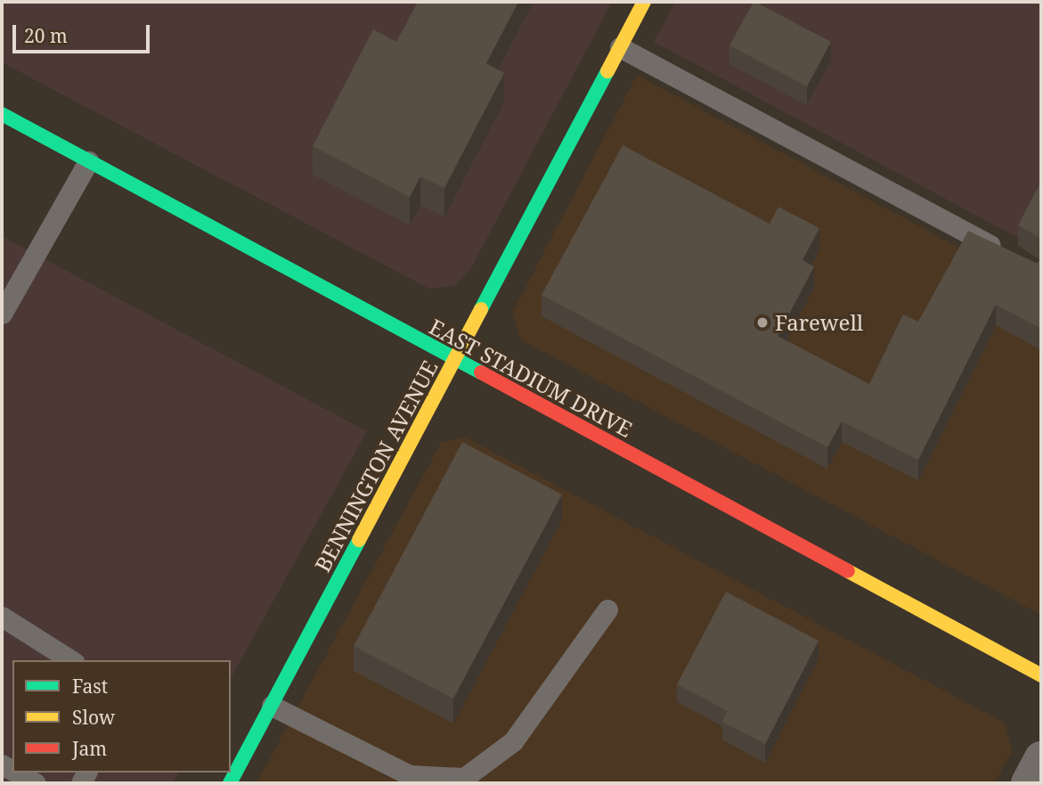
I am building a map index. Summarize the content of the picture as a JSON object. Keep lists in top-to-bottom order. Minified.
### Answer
{"streets":{"main road":["EAST STADIUM DRIVE","BENNINGTON AVENUE"]},"crossings":[["EAST STADIUM DRIVE","BENNINGTON AVENUE"]],"places":["Farewell"],"legend":["Fast","Slow","Jam"],"scale_bar":"20 m"}
